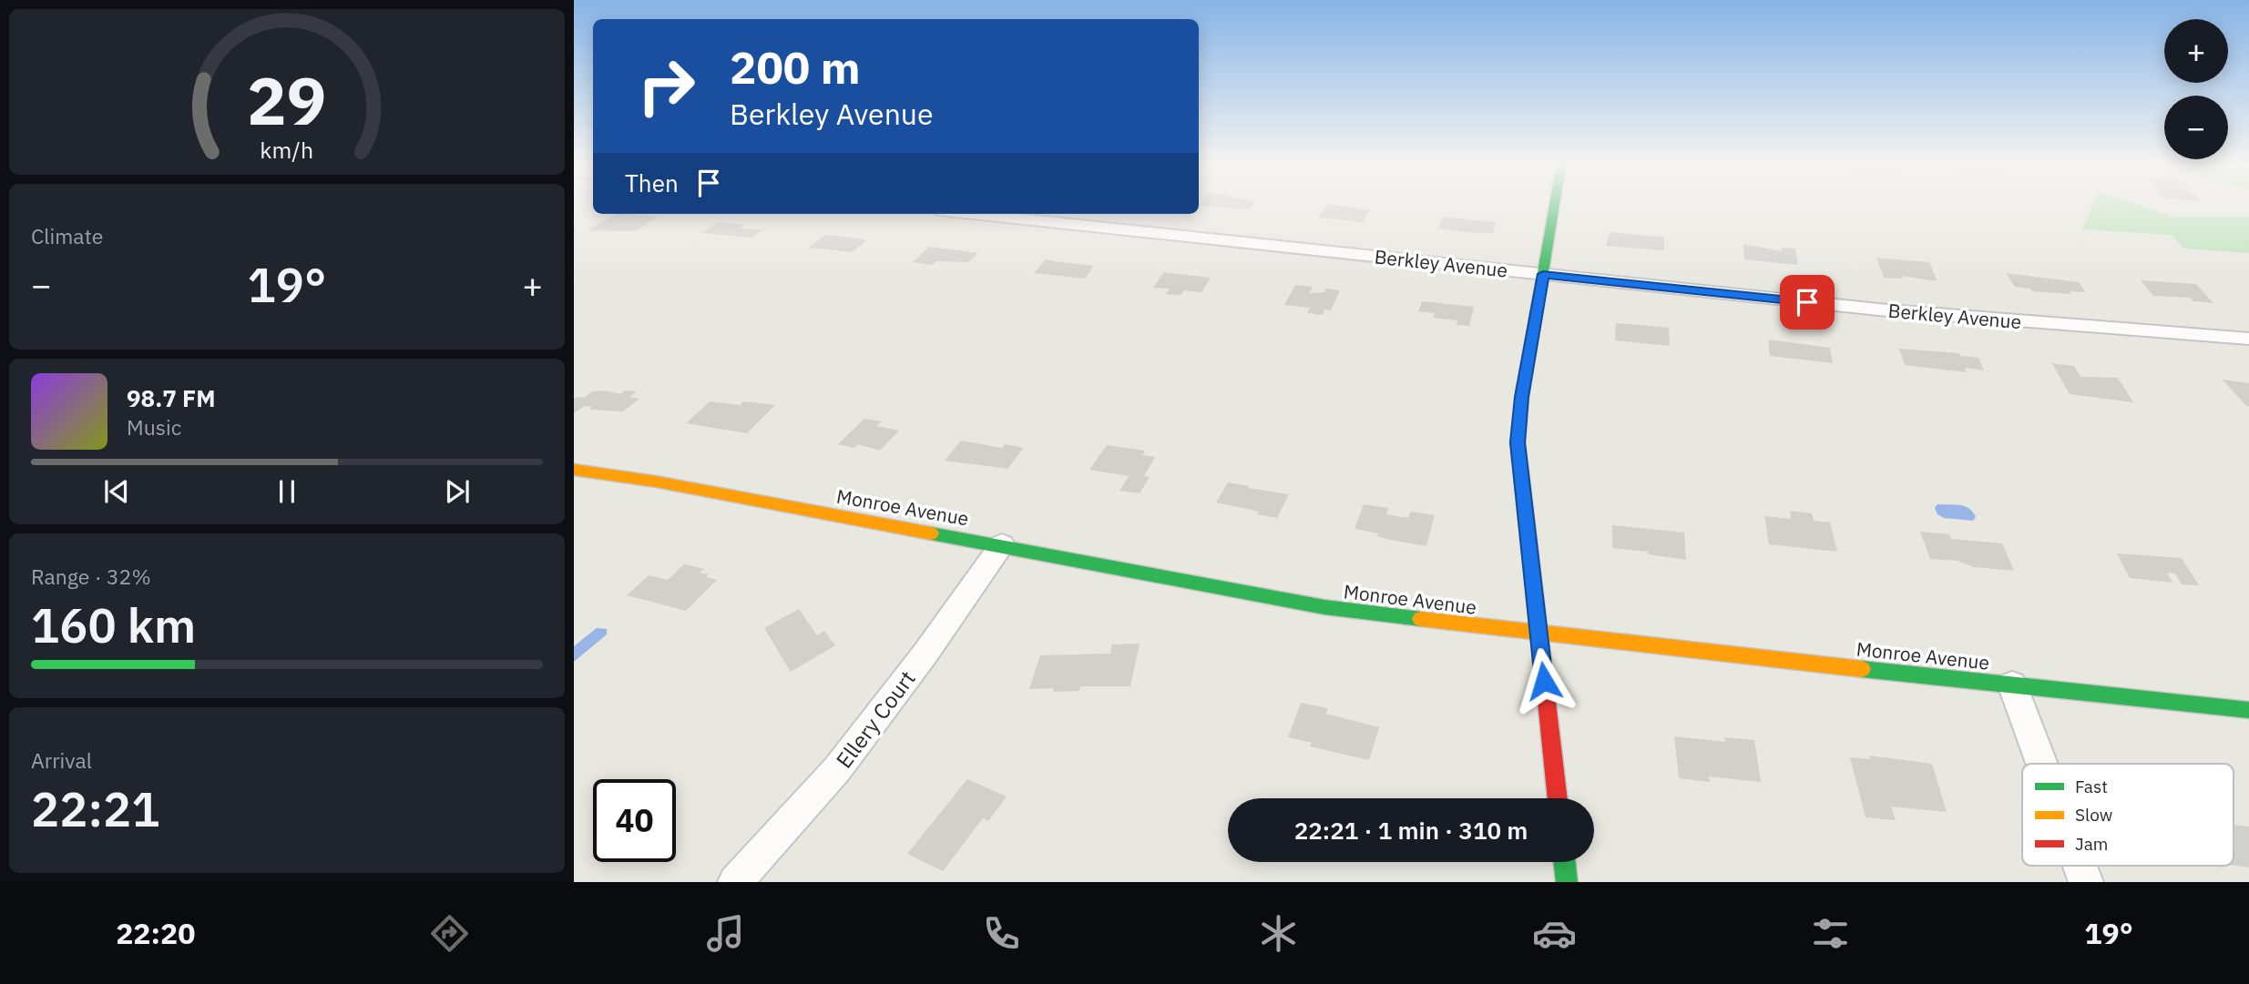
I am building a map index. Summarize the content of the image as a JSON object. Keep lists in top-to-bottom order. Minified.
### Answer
{"streets":{"street":["Berkley Avenue","Monroe Avenue","Ellery Court"]},"crossings":[["Monroe Avenue","Ellery Court"]],"legend":["Fast","Slow","Jam"],"page":{"map_buttons":["+","−"],"turn":["200 m","Berkley Avenue"],"then":"Then","tile":["Climate",["Range · 32%","160 km"],["Arrival","22:21"]],"heat":["−","19°","+"],"song":["98.7 FM","Music"],"limit":"40","trip":"22:21 · 1 min · 310 m","tabs":["22:20","19°"],"gauge":["29","km/h"]}}
